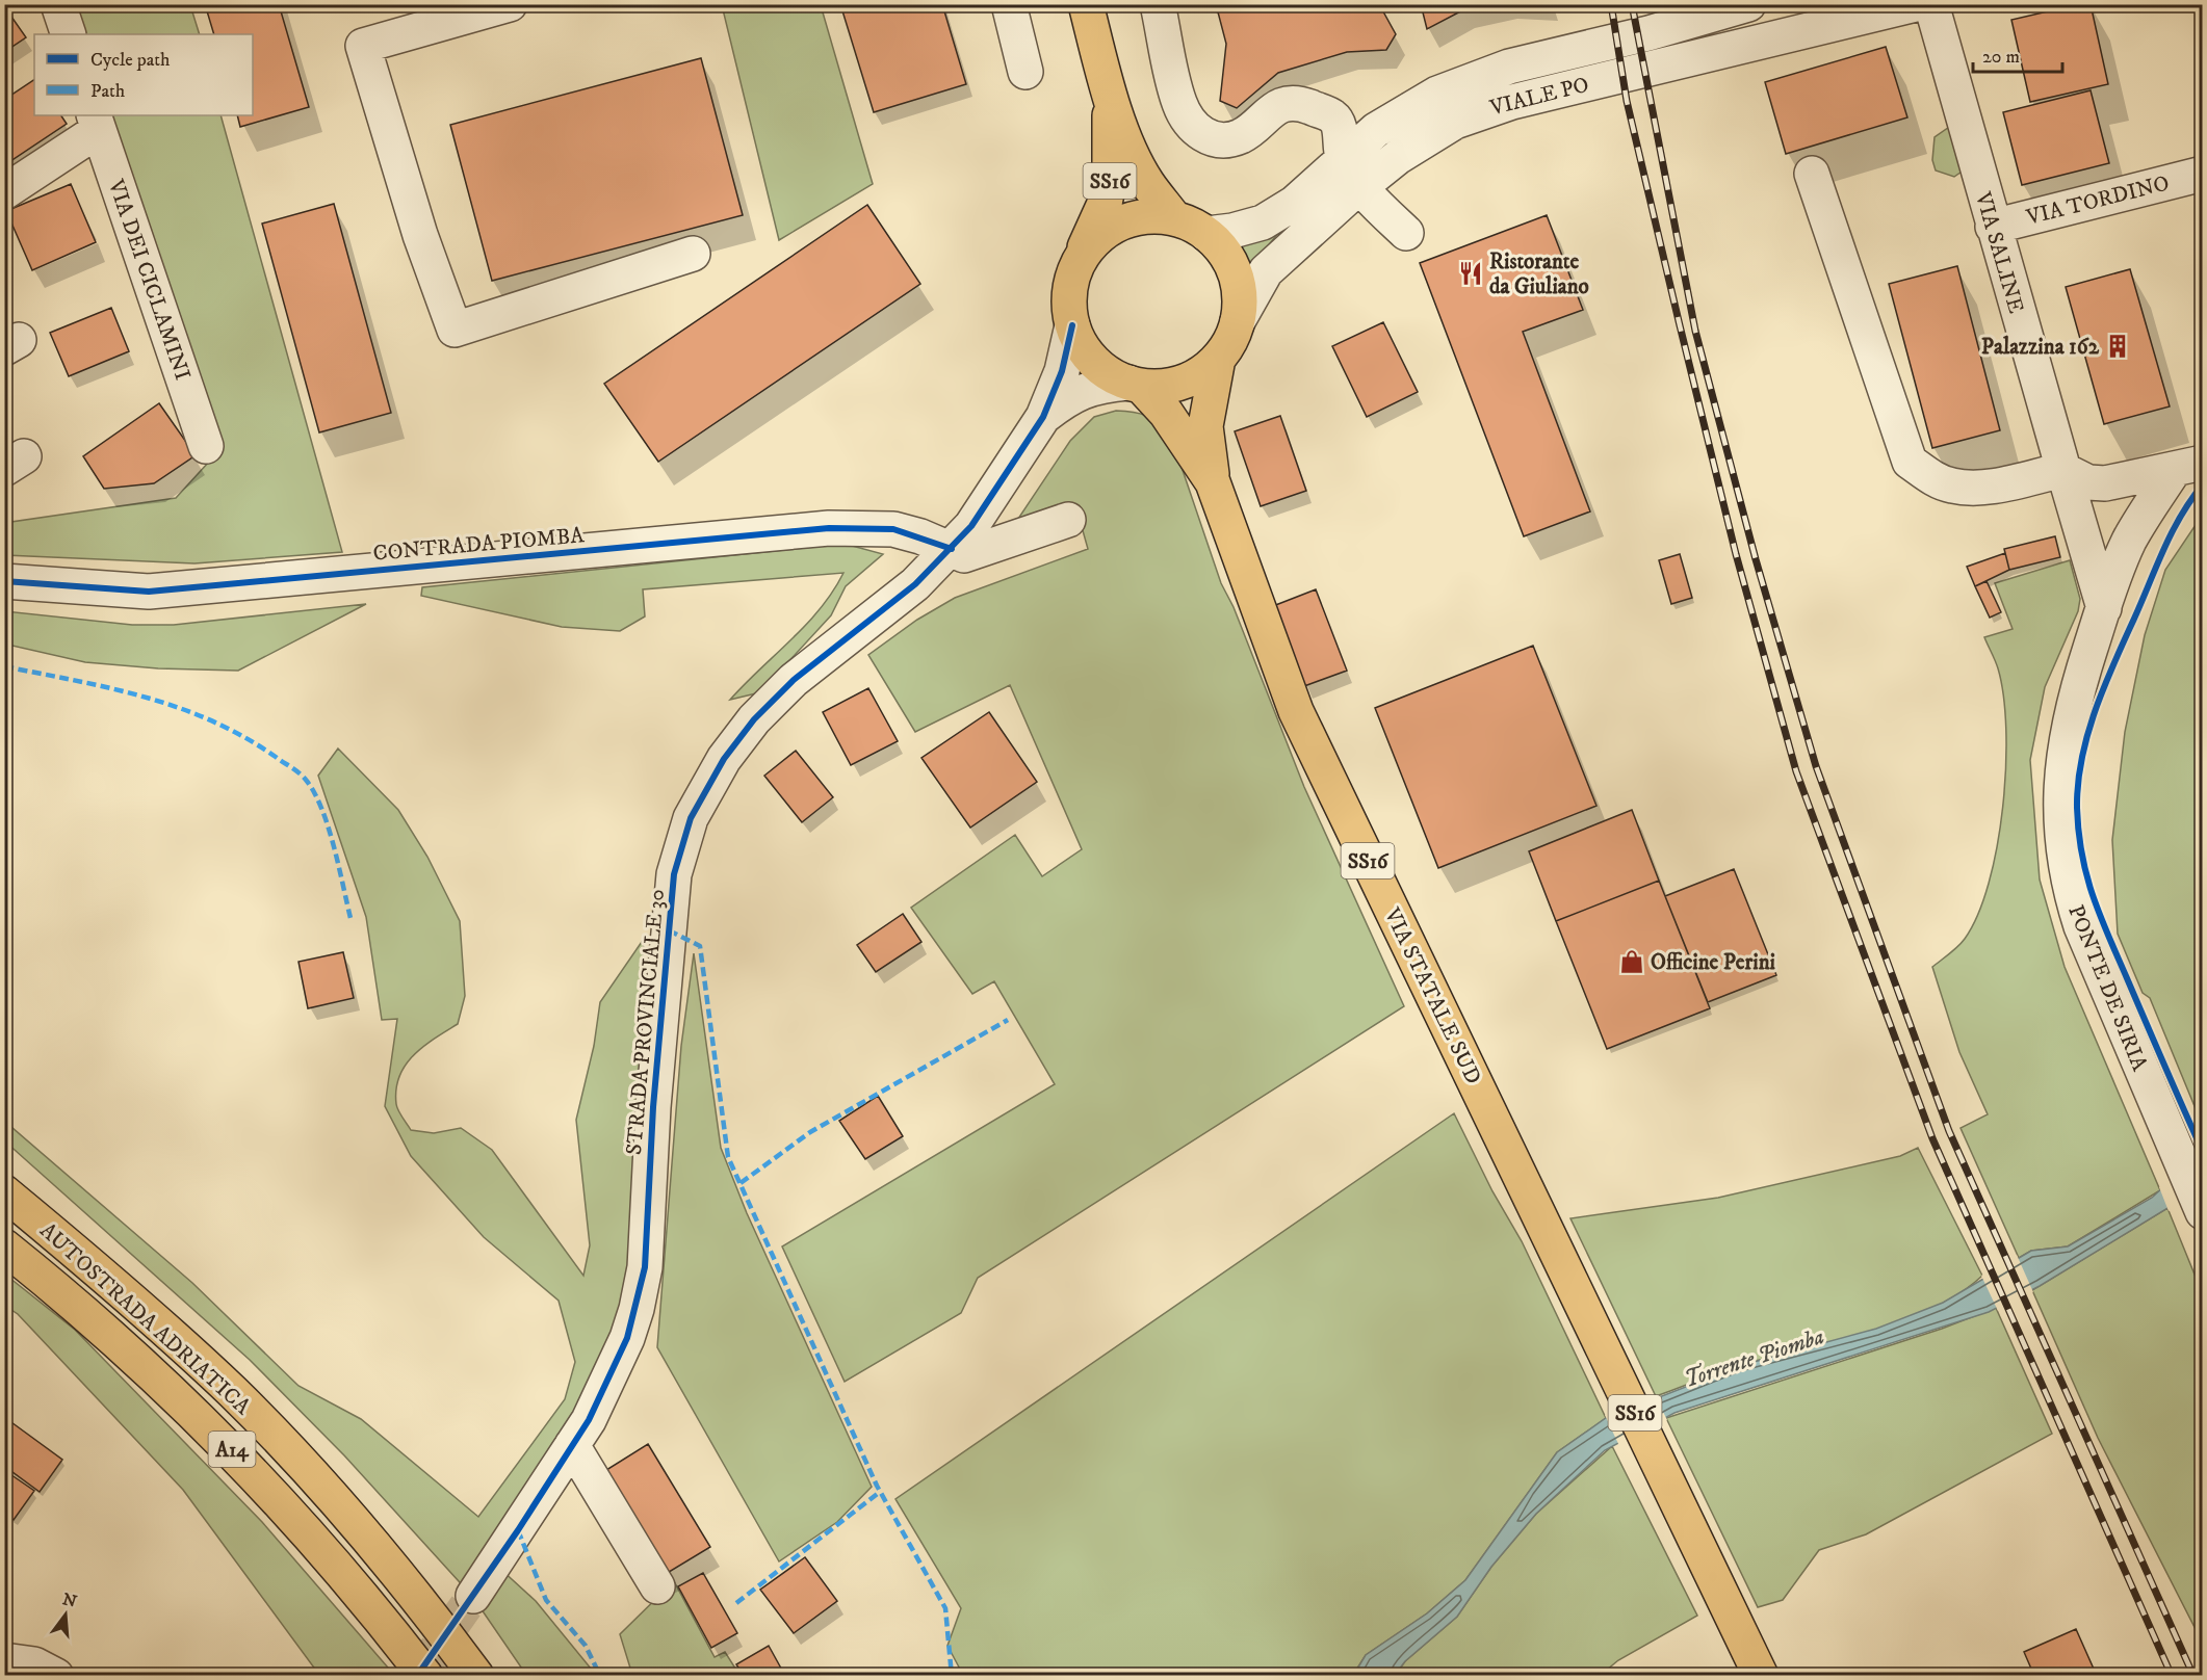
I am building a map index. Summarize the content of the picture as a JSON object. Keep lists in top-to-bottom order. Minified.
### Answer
{"streets":{"main road":["SS16","VIA STATALE SUD","AUTOSTRADA ADRIATICA","A14"],"street":["VIALE PO","VIA TORDINO","VIA SALINE","VIA DEI CICLAMINI","CONTRADA PIOMBA","PONTE DE SIRIA","STRADA PROVINCIALE 30"]},"crossings":[["VIALE PO","SS16"],["VIALE PO","STRADA PROVINCIALE 30"],["SS16","VIA STATALE SUD"],["SS16","STRADA PROVINCIALE 30"],["VIA TORDINO","VIA SALINE"],["CONTRADA PIOMBA","STRADA PROVINCIALE 30"]],"water":["Torrente Piomba"],"places":{"restaurant":["Ristorante da Giuliano"],"building":["Palazzina 162"],"shop":["Officine Perini"]},"legend":["Cycle path","Path"],"scale_bar":"20 m","north":"top"}
